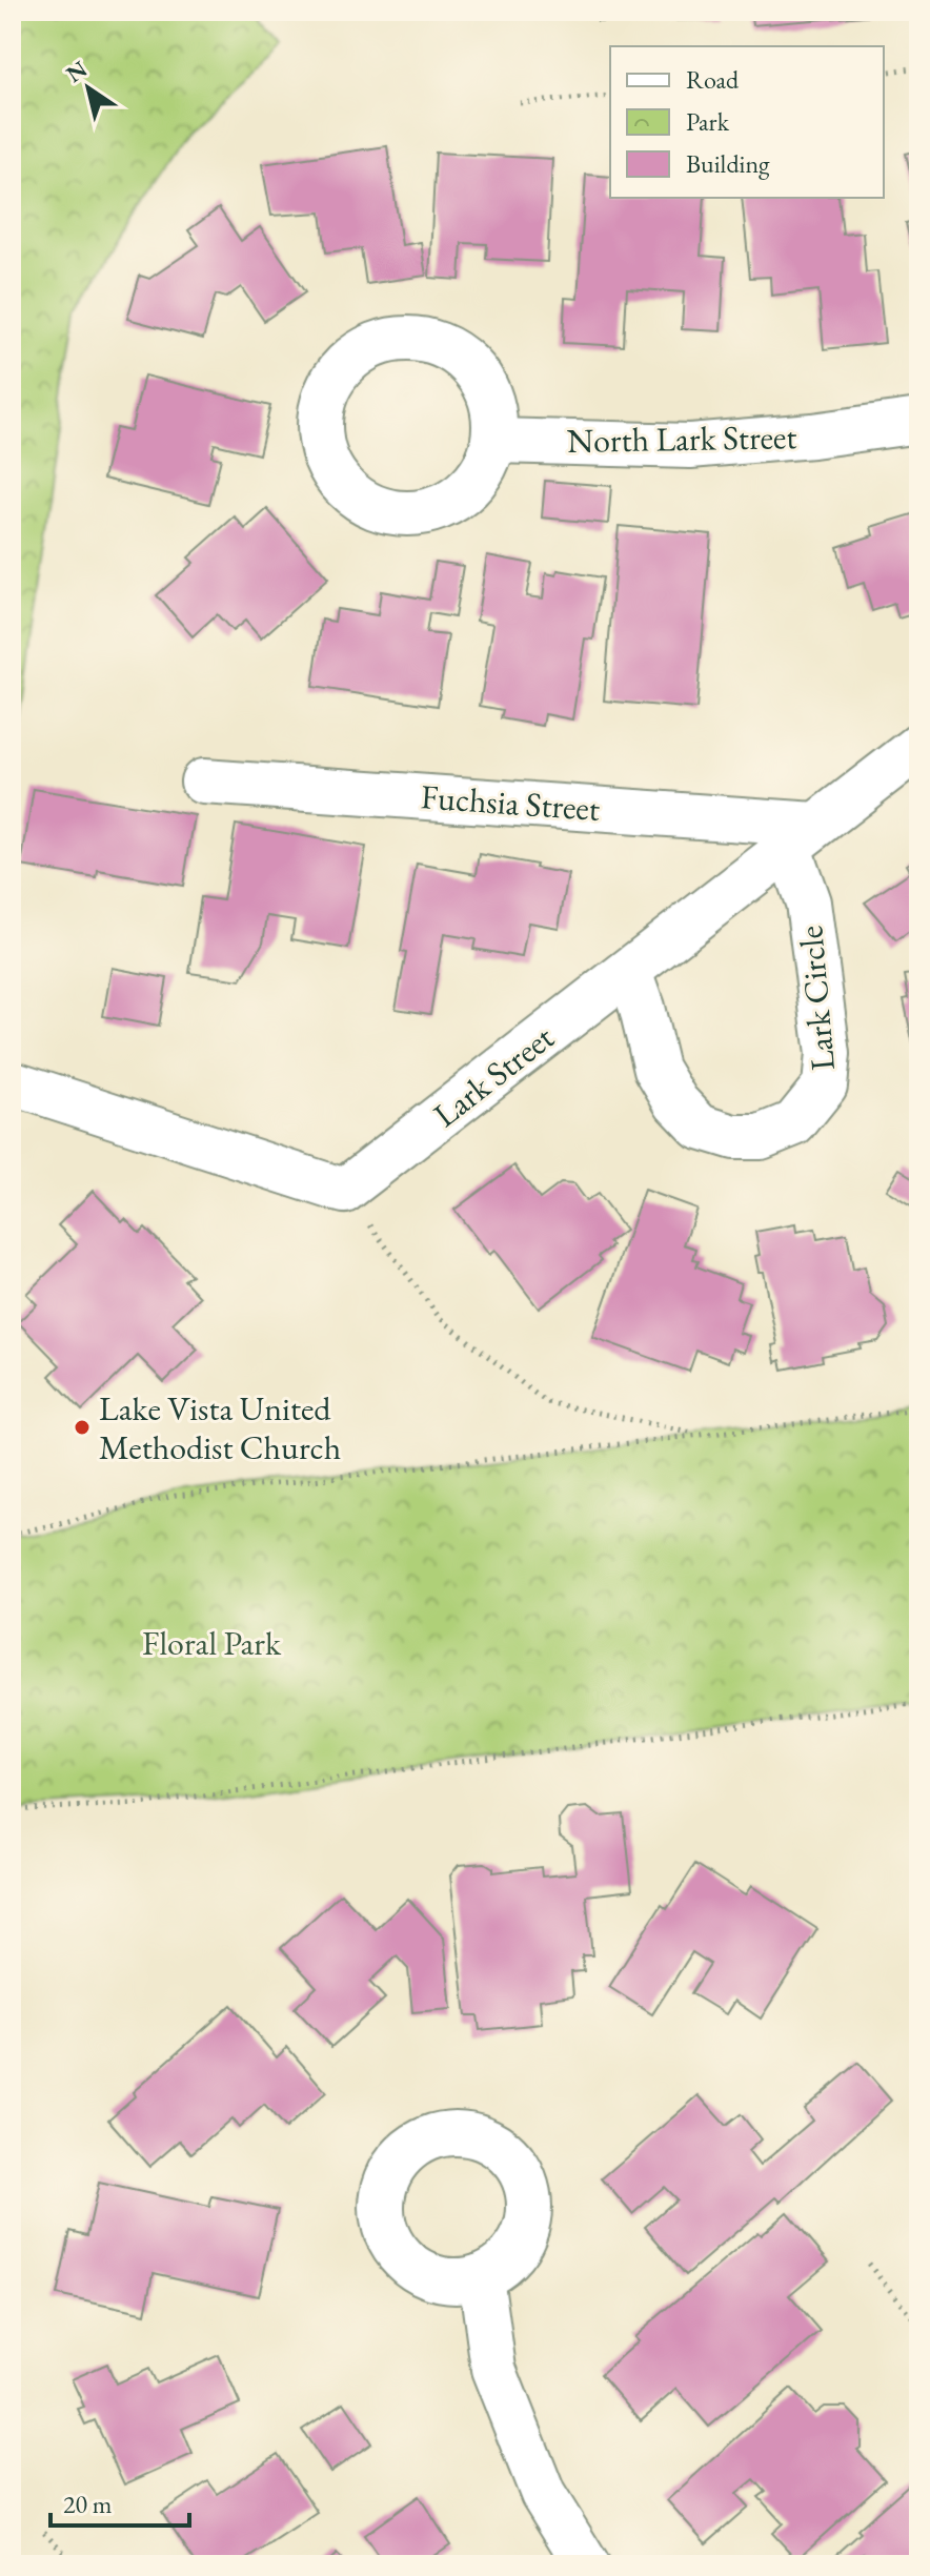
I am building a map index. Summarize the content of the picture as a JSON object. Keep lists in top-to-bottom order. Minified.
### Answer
{"streets":{"street":["North Lark Street","Fuchsia Street","Lark Circle","Lark Street"]},"crossings":[["Fuchsia Street","Lark Circle"],["Fuchsia Street","Lark Street"],["Lark Circle","Lark Street"]],"parks":["Floral Park"],"places":["Lake Vista United Methodist Church"],"legend":["Road","Park","Building"],"scale_bar":"20 m","north":"top left"}
